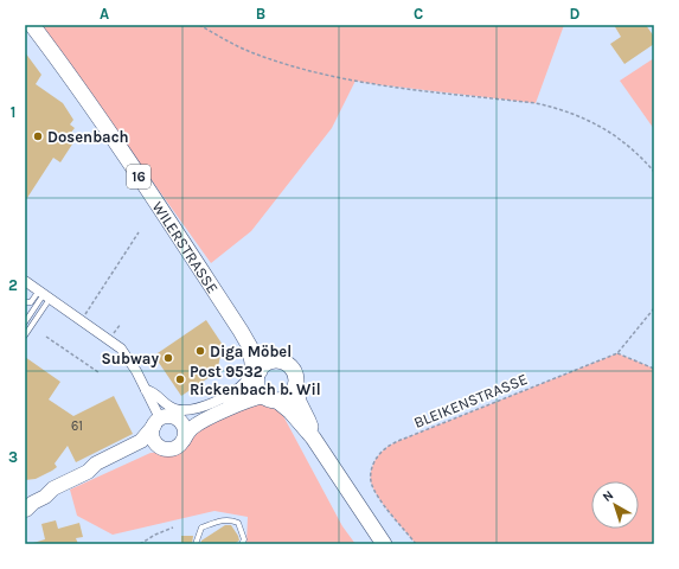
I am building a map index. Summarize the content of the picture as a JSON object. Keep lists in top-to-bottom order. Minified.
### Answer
{"streets":{"main road":["16","WILERSTRASSE"],"path":["BLEIKENSTRASSE"]},"places":["Dosenbach","Diga Möbel","Subway","Post 9532 Rickenbach b. Wil"],"house_numbers":["61"],"north":"top left","grid":{"columns":["A","B","C","D"],"rows":["1","2","3"]}}
